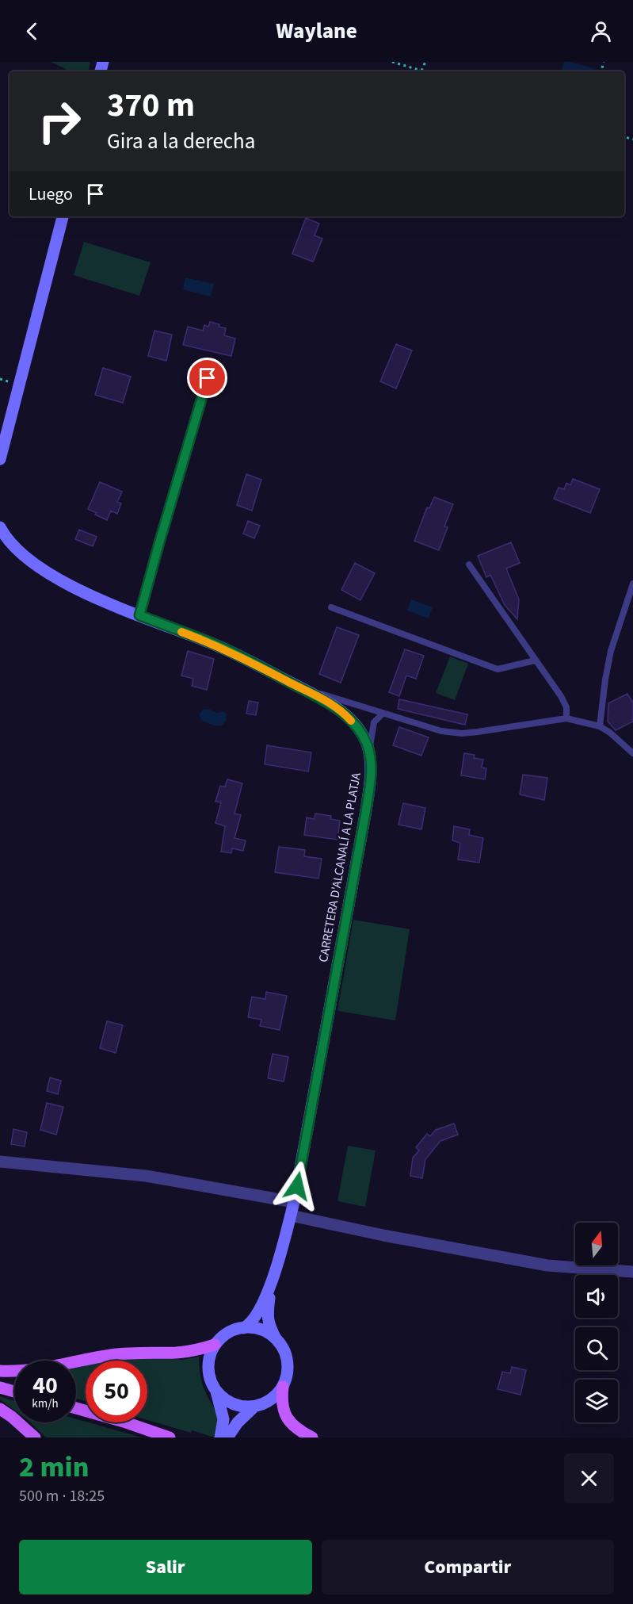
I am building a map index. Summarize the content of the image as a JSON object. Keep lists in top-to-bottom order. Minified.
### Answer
{"streets":{"main road":["CARRETERA D'ALCANALÍ A LA PLATJA"]},"north":"top","page":{"header":"Waylane","turn":["370 m","Gira a la derecha"],"then":"Luego","speed":"40 km/h","limit":"50","heading":["2 min","500 m · 18:25"],"buttons":["Salir","Compartir"]}}
